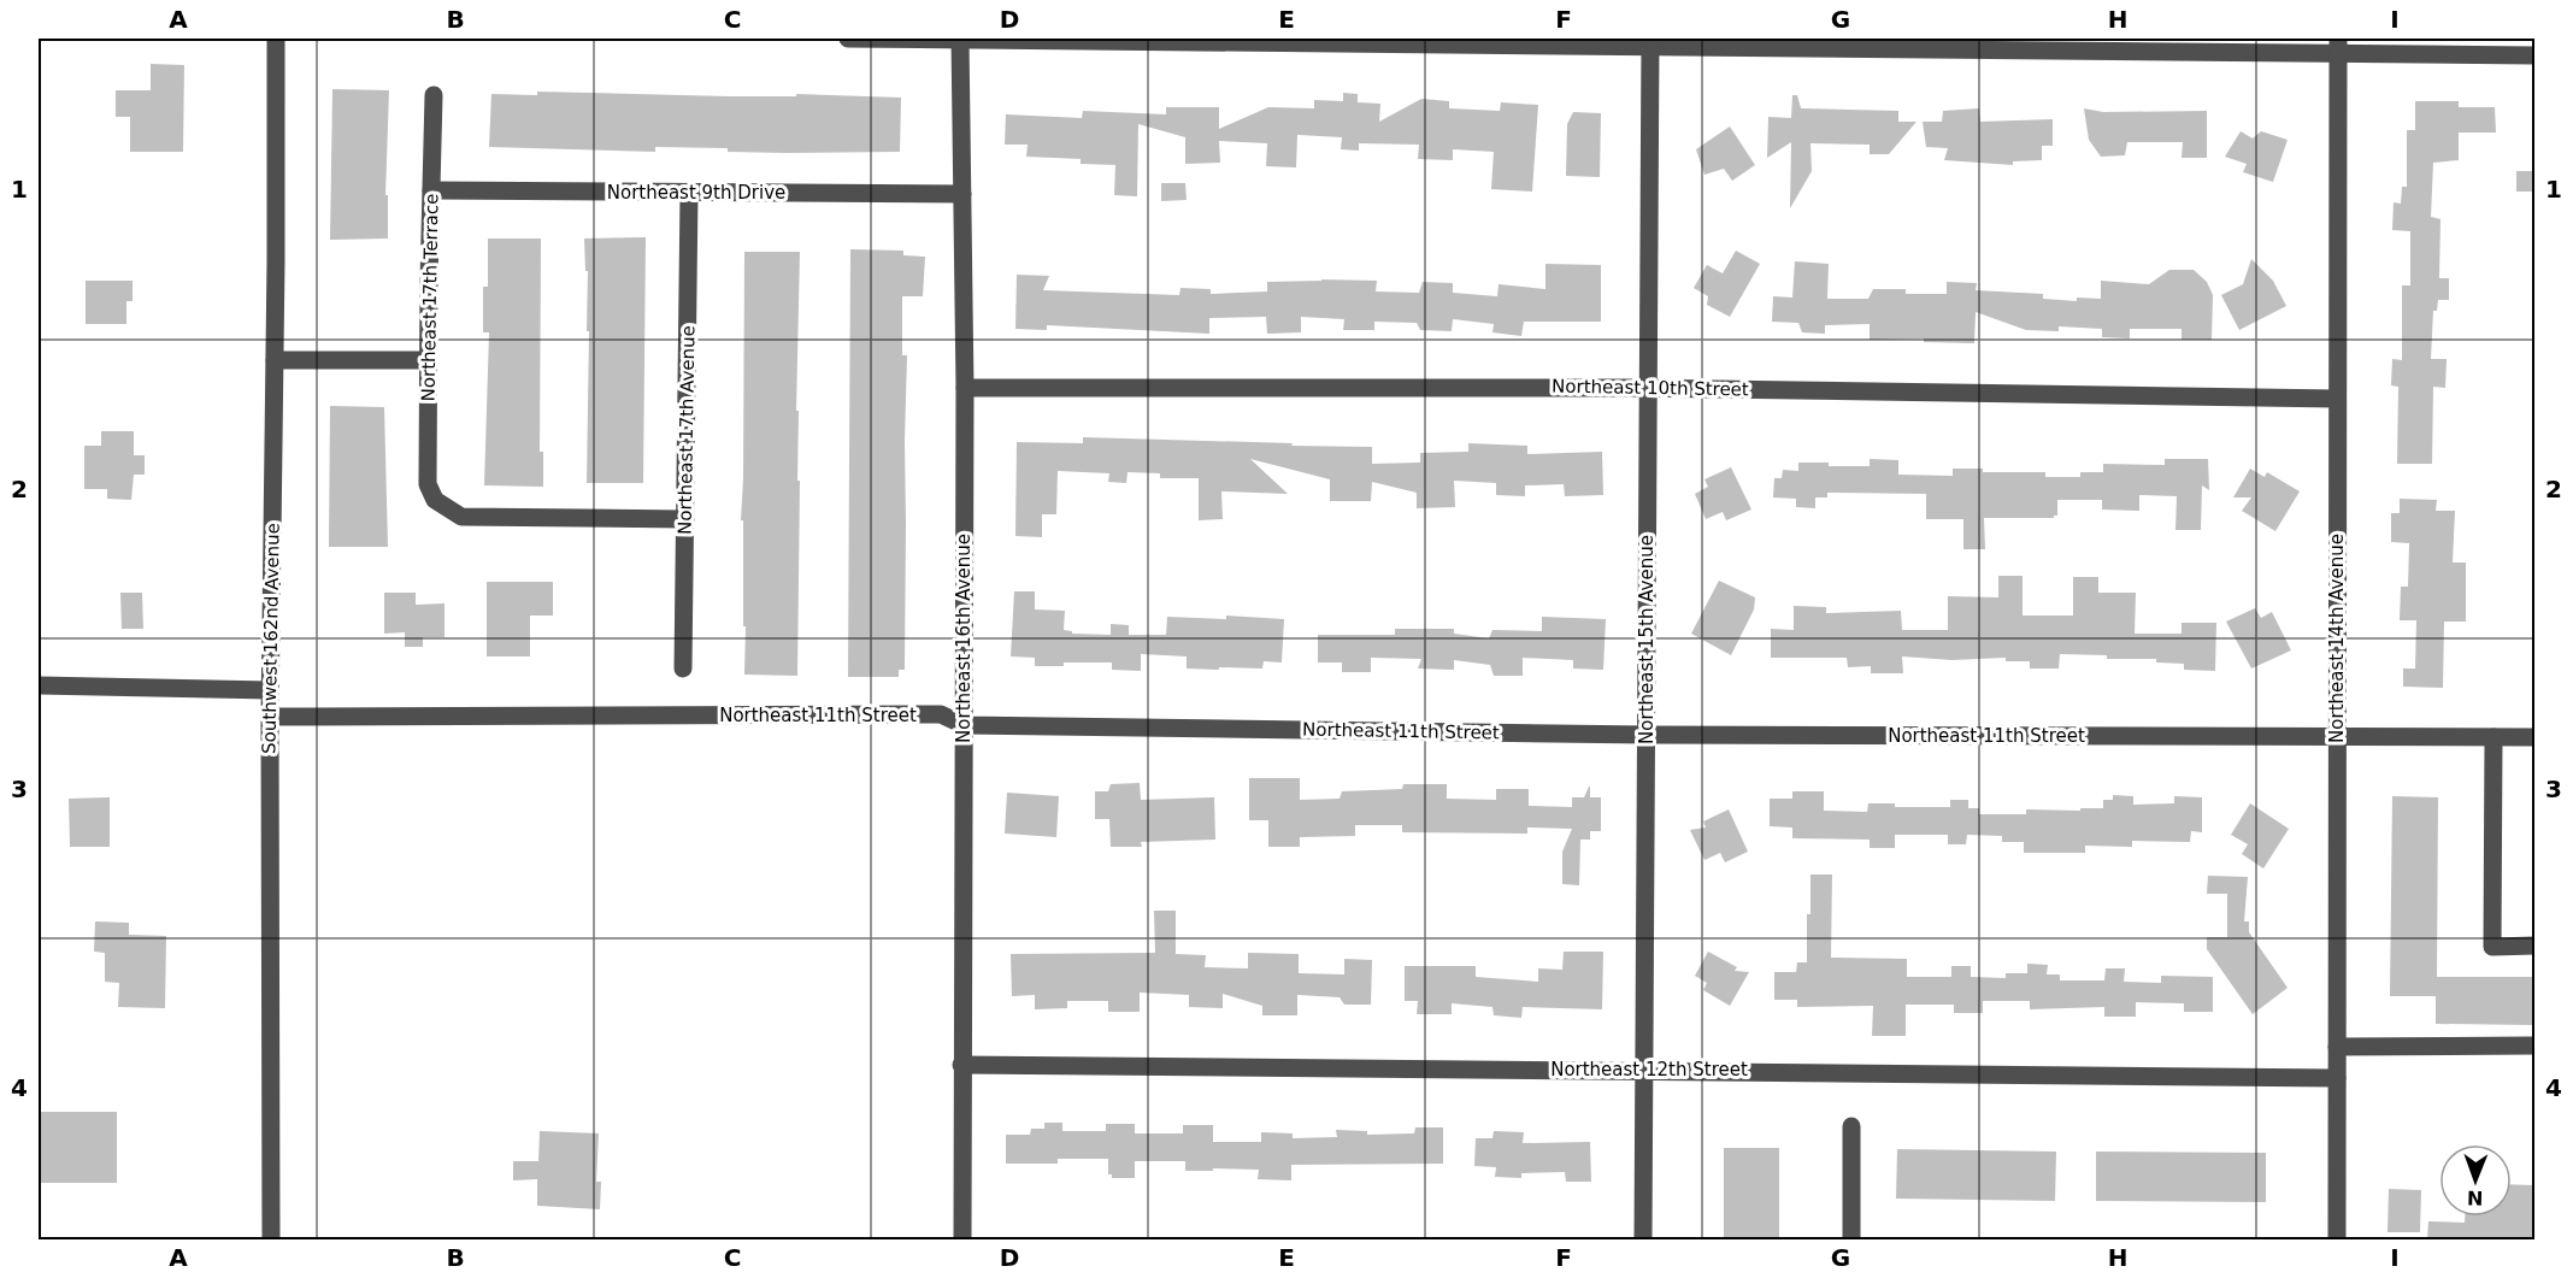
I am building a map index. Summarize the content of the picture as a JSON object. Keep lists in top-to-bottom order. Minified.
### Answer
{"streets":{"street":["Northeast 9th Drive","Northeast 17th Terrace","Northeast 10th Street","Northeast 17th Avenue","Southwest 162nd Avenue","Northeast 16th Avenue","Northeast 14th Avenue","Northeast 15th Avenue","Northeast 11th Street","Northeast 12th Street"]},"crossings":[["Northeast 9th Drive","Northeast 17th Terrace"],["Northeast 9th Drive","Northeast 17th Avenue"],["Northeast 9th Drive","Northeast 16th Avenue"],["Northeast 17th Terrace","Northeast 17th Avenue"],["Northeast 10th Street","Northeast 16th Avenue"],["Northeast 10th Street","Northeast 14th Avenue"],["Northeast 10th Street","Northeast 15th Avenue"],["Southwest 162nd Avenue","Northeast 11th Street"],["Northeast 16th Avenue","Northeast 11th Street"],["Northeast 16th Avenue","Northeast 12th Street"],["Northeast 14th Avenue","Northeast 11th Street"],["Northeast 14th Avenue","Northeast 12th Street"],["Northeast 15th Avenue","Northeast 11th Street"],["Northeast 15th Avenue","Northeast 12th Street"]],"north":"bottom","grid":{"columns":["A","B","C","D","E","F","G","H","I"],"rows":["1","2","3","4"]}}
